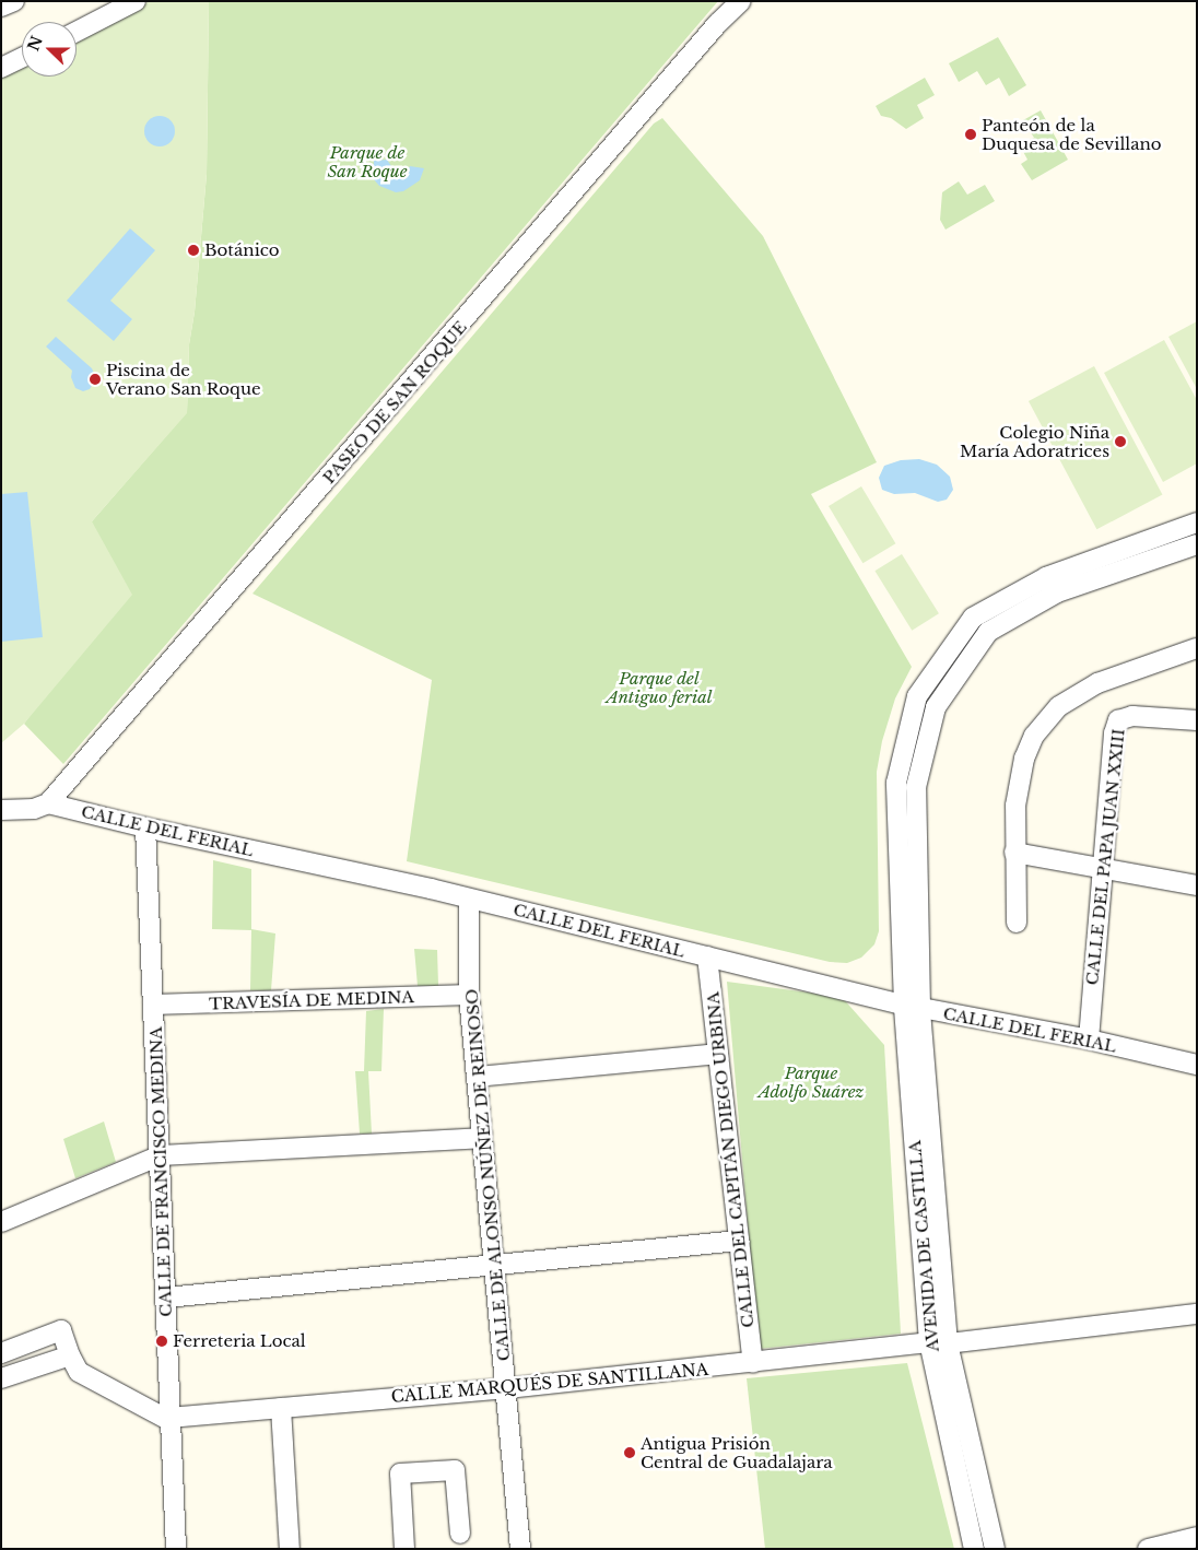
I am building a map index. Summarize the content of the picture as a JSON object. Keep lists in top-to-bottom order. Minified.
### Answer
{"streets":{"street":["PASEO DE SAN ROQUE","CALLE DEL FERIAL","CALLE DEL PAPA JUAN XXIII","TRAVESÍA DE MEDINA","CALLE DEL CAPITÁN DIEGO URBINA","CALLE DE FRANCISCO MEDINA","CALLE DE ALONSO NÚÑEZ DE REINOSO","AVENIDA DE CASTILLA","CALLE MARQUÉS DE SANTILLANA"]},"crossings":[["PASEO DE SAN ROQUE","CALLE DEL FERIAL"],["CALLE DEL FERIAL","CALLE DEL PAPA JUAN XXIII"],["CALLE DEL FERIAL","CALLE DEL CAPITÁN DIEGO URBINA"],["CALLE DEL FERIAL","CALLE DE FRANCISCO MEDINA"],["CALLE DEL FERIAL","CALLE DE ALONSO NÚÑEZ DE REINOSO"],["CALLE DEL FERIAL","AVENIDA DE CASTILLA"],["TRAVESÍA DE MEDINA","CALLE DE FRANCISCO MEDINA"],["TRAVESÍA DE MEDINA","CALLE DE ALONSO NÚÑEZ DE REINOSO"],["CALLE DEL CAPITÁN DIEGO URBINA","CALLE MARQUÉS DE SANTILLANA"],["CALLE DE FRANCISCO MEDINA","CALLE MARQUÉS DE SANTILLANA"],["CALLE DE ALONSO NÚÑEZ DE REINOSO","CALLE MARQUÉS DE SANTILLANA"],["AVENIDA DE CASTILLA","CALLE MARQUÉS DE SANTILLANA"]],"parks":["Parque de San Roque","Parque del Antiguo ferial","Parque Adolfo Suárez"],"places":["Panteón de la Duquesa de Sevillano","Botánico","Piscina de Verano San Roque","Colegio Niña María Adoratrices","Ferreteria Local","Antigua Prisión Central de Guadalajara"],"north":"left"}
